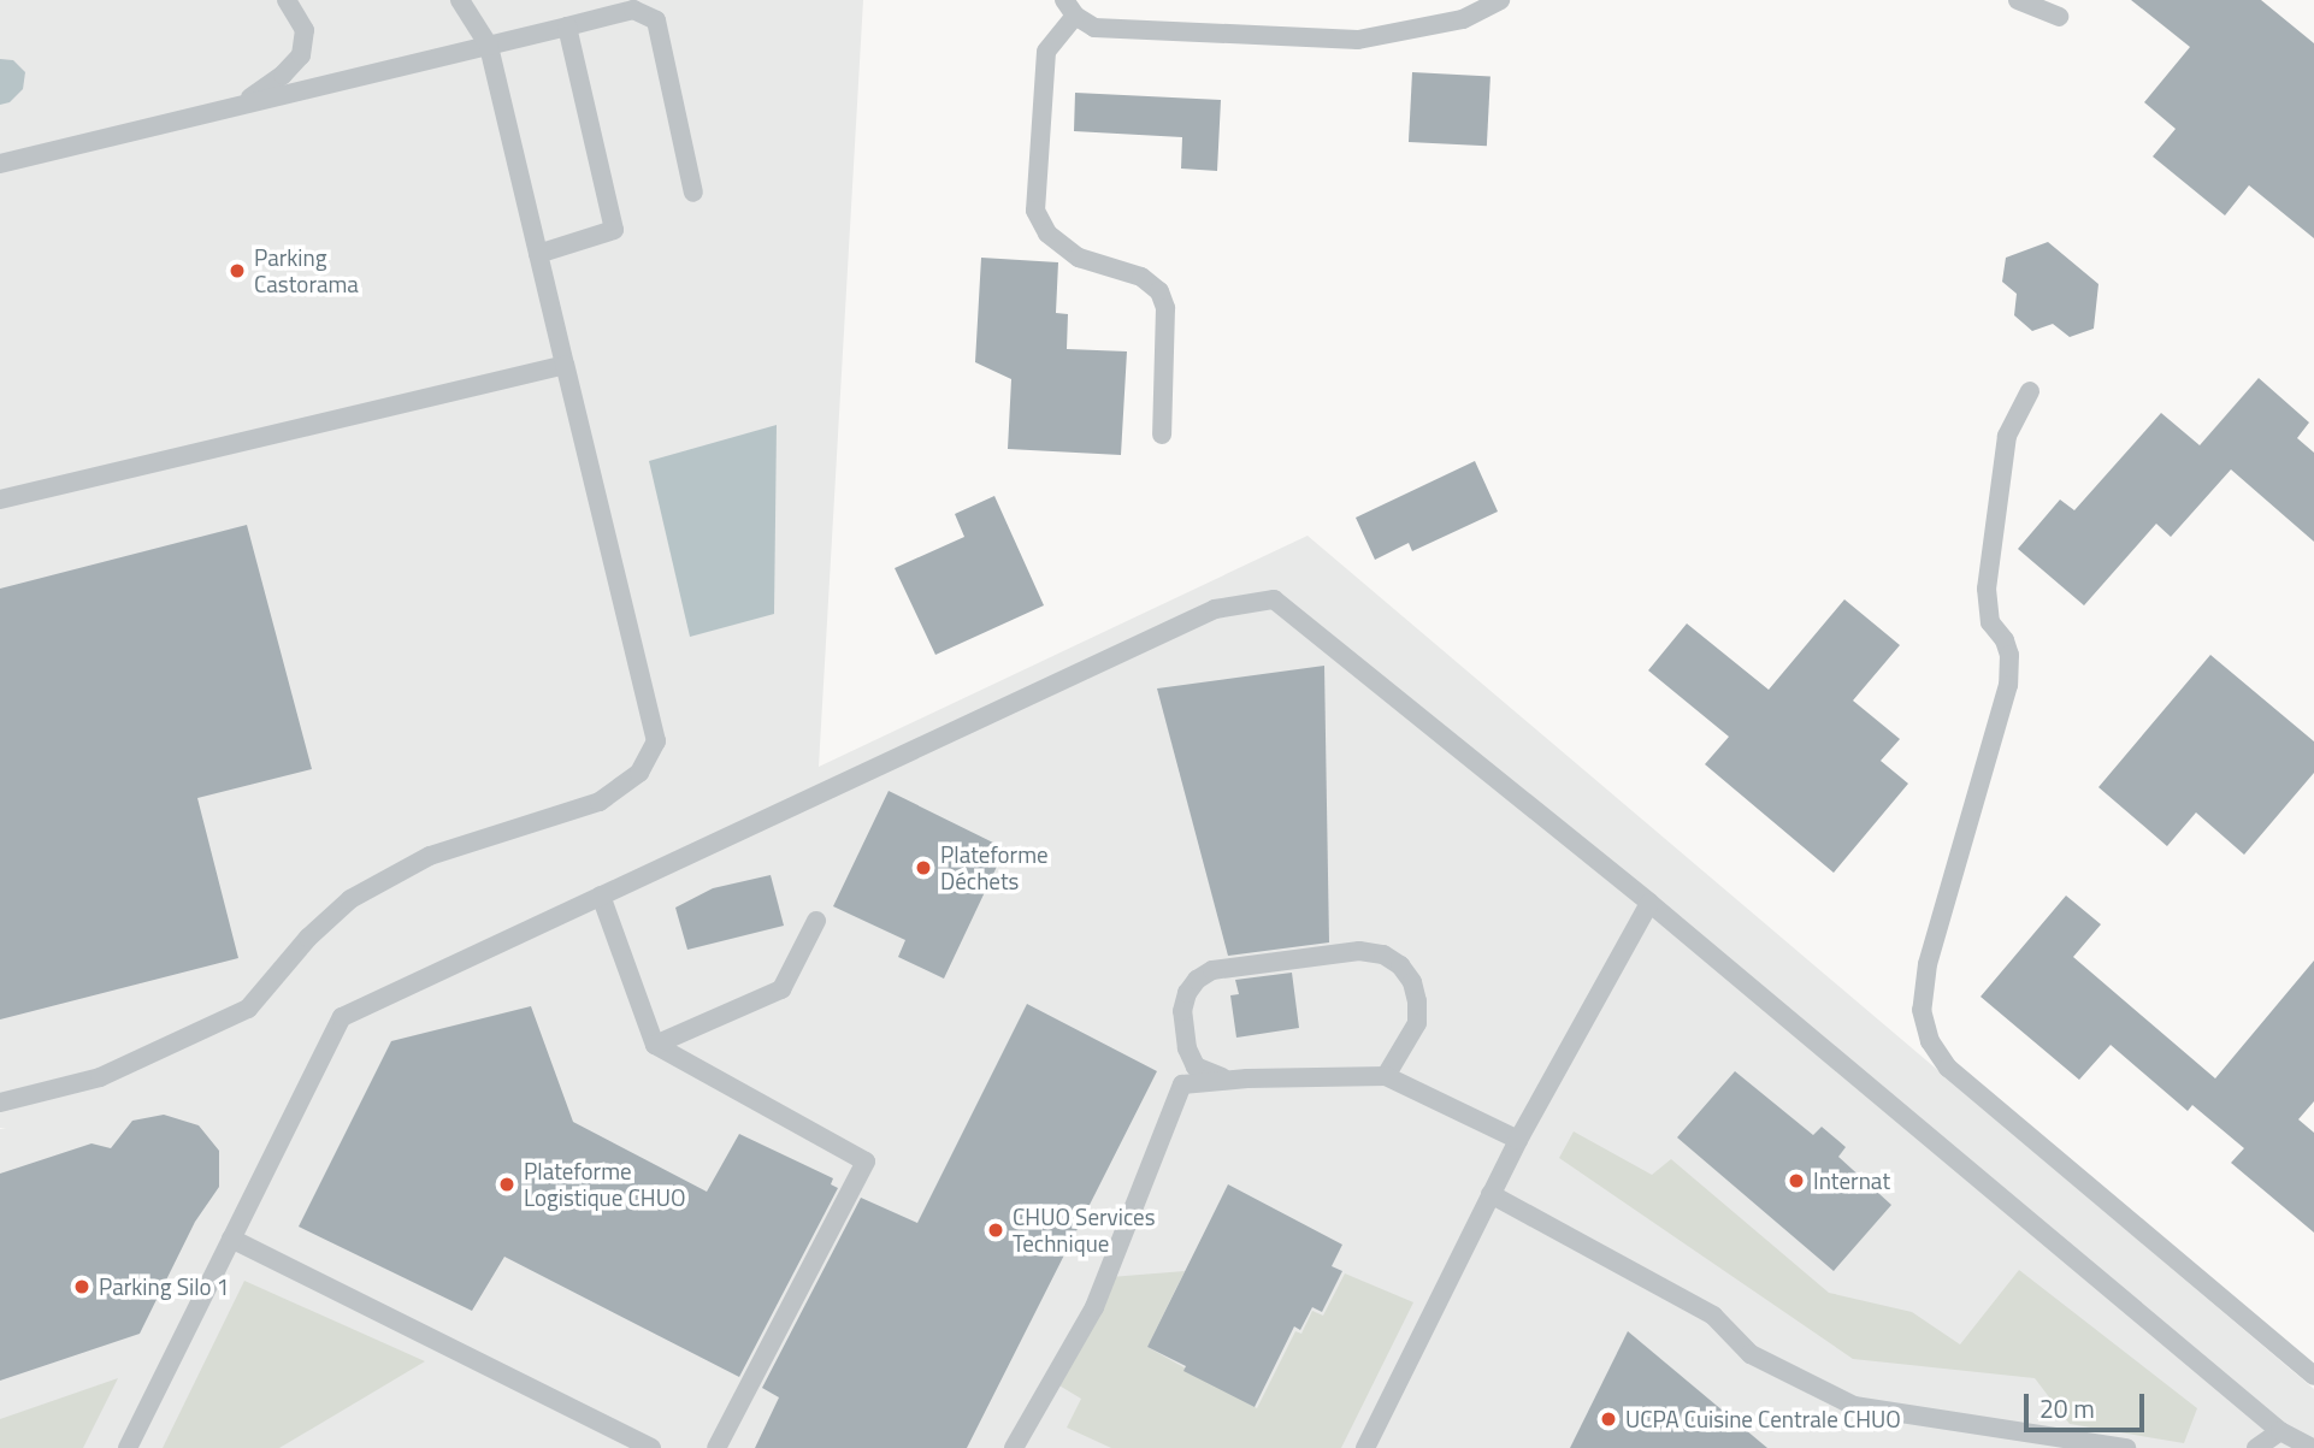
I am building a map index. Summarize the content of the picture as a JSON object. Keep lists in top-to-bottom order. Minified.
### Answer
{"places":["Parking Castorama","Plateforme Déchets","Internat","Plateforme Logistique CHUO","CHUO Services Technique","Parking Silo 1","UCPA Cuisine Centrale CHUO"],"scale_bar":"20 m"}
